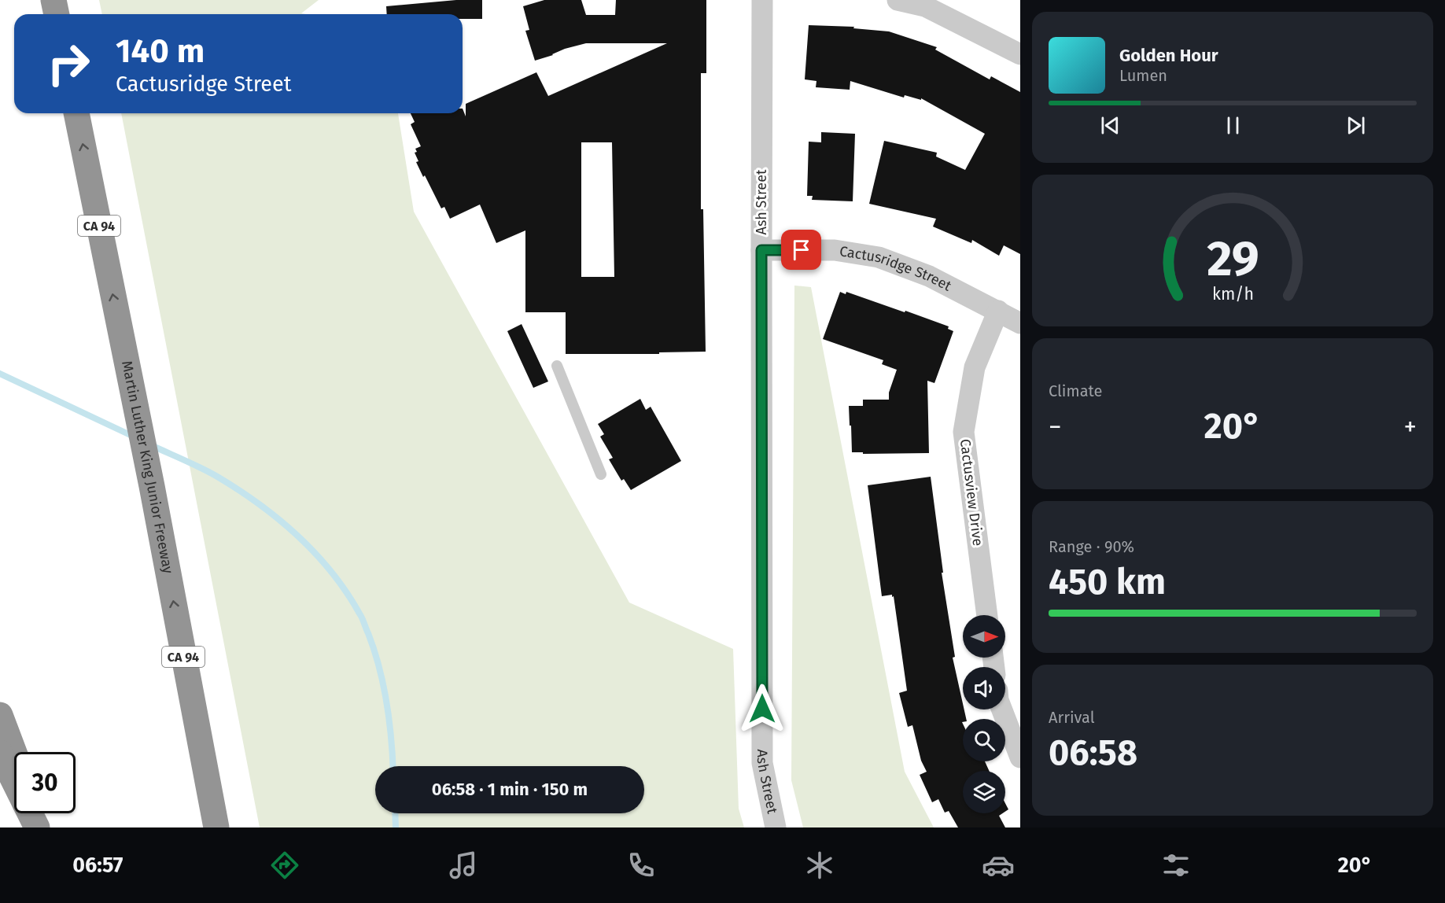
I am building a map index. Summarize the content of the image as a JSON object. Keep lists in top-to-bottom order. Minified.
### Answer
{"streets":{"highway":["CA 94","Martin Luther King Junior Freeway"],"street":["Ash Street","Cactusridge Street","Cactusview Drive"]},"crossings":[["Ash Street","Cactusridge Street"],["Cactusridge Street","Cactusview Drive"]],"one_way":["Martin Luther King Junior Freeway"],"north":"right","page":{"turn":["140 m","Cactusridge Street"],"song":["Golden Hour","Lumen"],"tile":["Climate",["Range · 90%","450 km"],["Arrival","06:58"]],"heat":["−","20°","+"],"limit":"30","trip":"06:58 · 1 min · 150 m","tabs":["06:57","20°"],"gauge":["29","km/h"]}}
